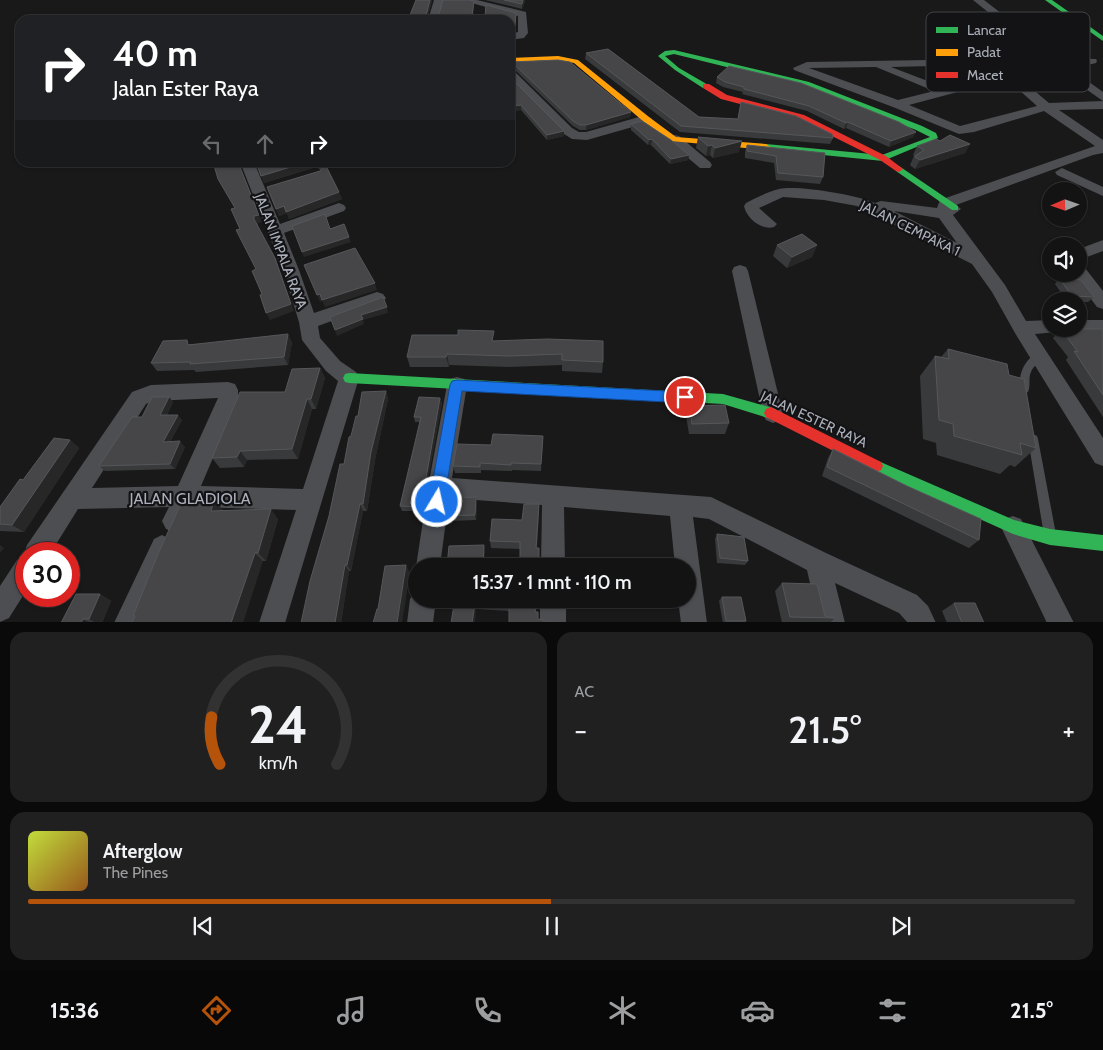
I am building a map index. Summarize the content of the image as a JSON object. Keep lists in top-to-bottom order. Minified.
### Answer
{"streets":{"street":["JALAN CEMPAKA 1","JALAN IMPALA RAYA","JALAN ESTER RAYA","JALAN GLADIOLA"]},"legend":["Lancar","Padat","Macet"],"north":"left","page":{"turn":["40 m","Jalan Ester Raya"],"limit":"30","trip":"15:37 · 1 mnt · 110 m","tile":"AC","heat":["−","21.5°","+"],"song":["Afterglow","The Pines"],"tabs":["15:36","21.5°"],"gauge":["24","km/h"]}}
